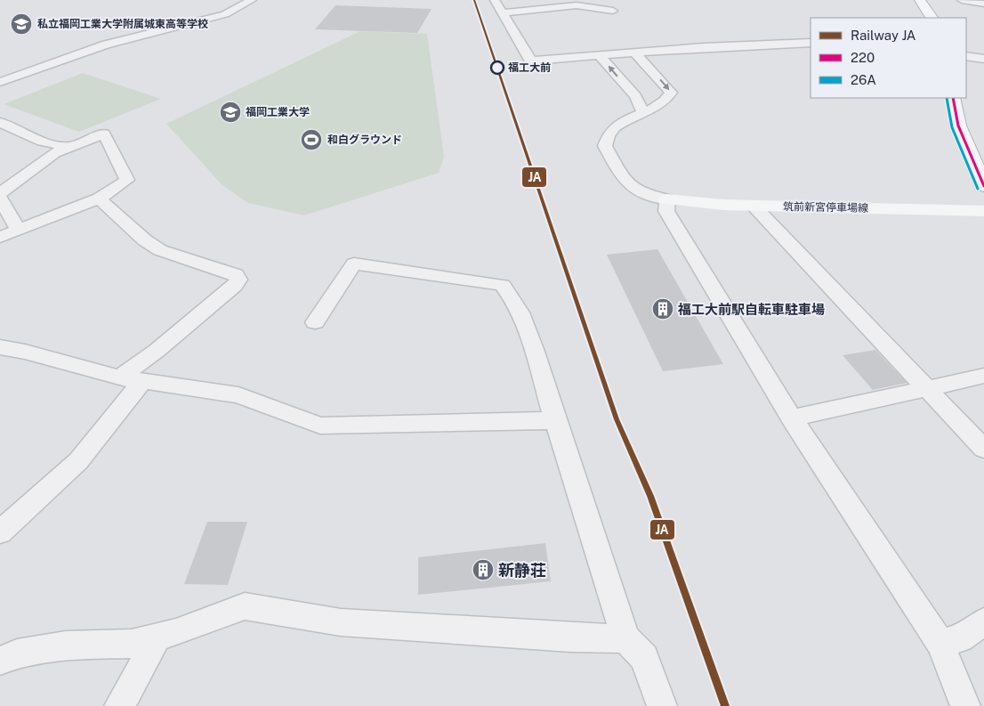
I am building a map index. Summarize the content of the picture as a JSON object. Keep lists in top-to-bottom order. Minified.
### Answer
{"streets":{"main road":["筑前新宮停車場線"]},"places":{"school or university":["私立福岡工業大学附属城東高等学校","福岡工業大学"],"other":["福工大前"],"sports":["和白グラウンド"],"building":["福工大前駅自転車駐車場","新静荘"]},"lines":["rail line JA","transit line 220","transit line 26A"],"legend":["Railway JA","220","26A"]}
